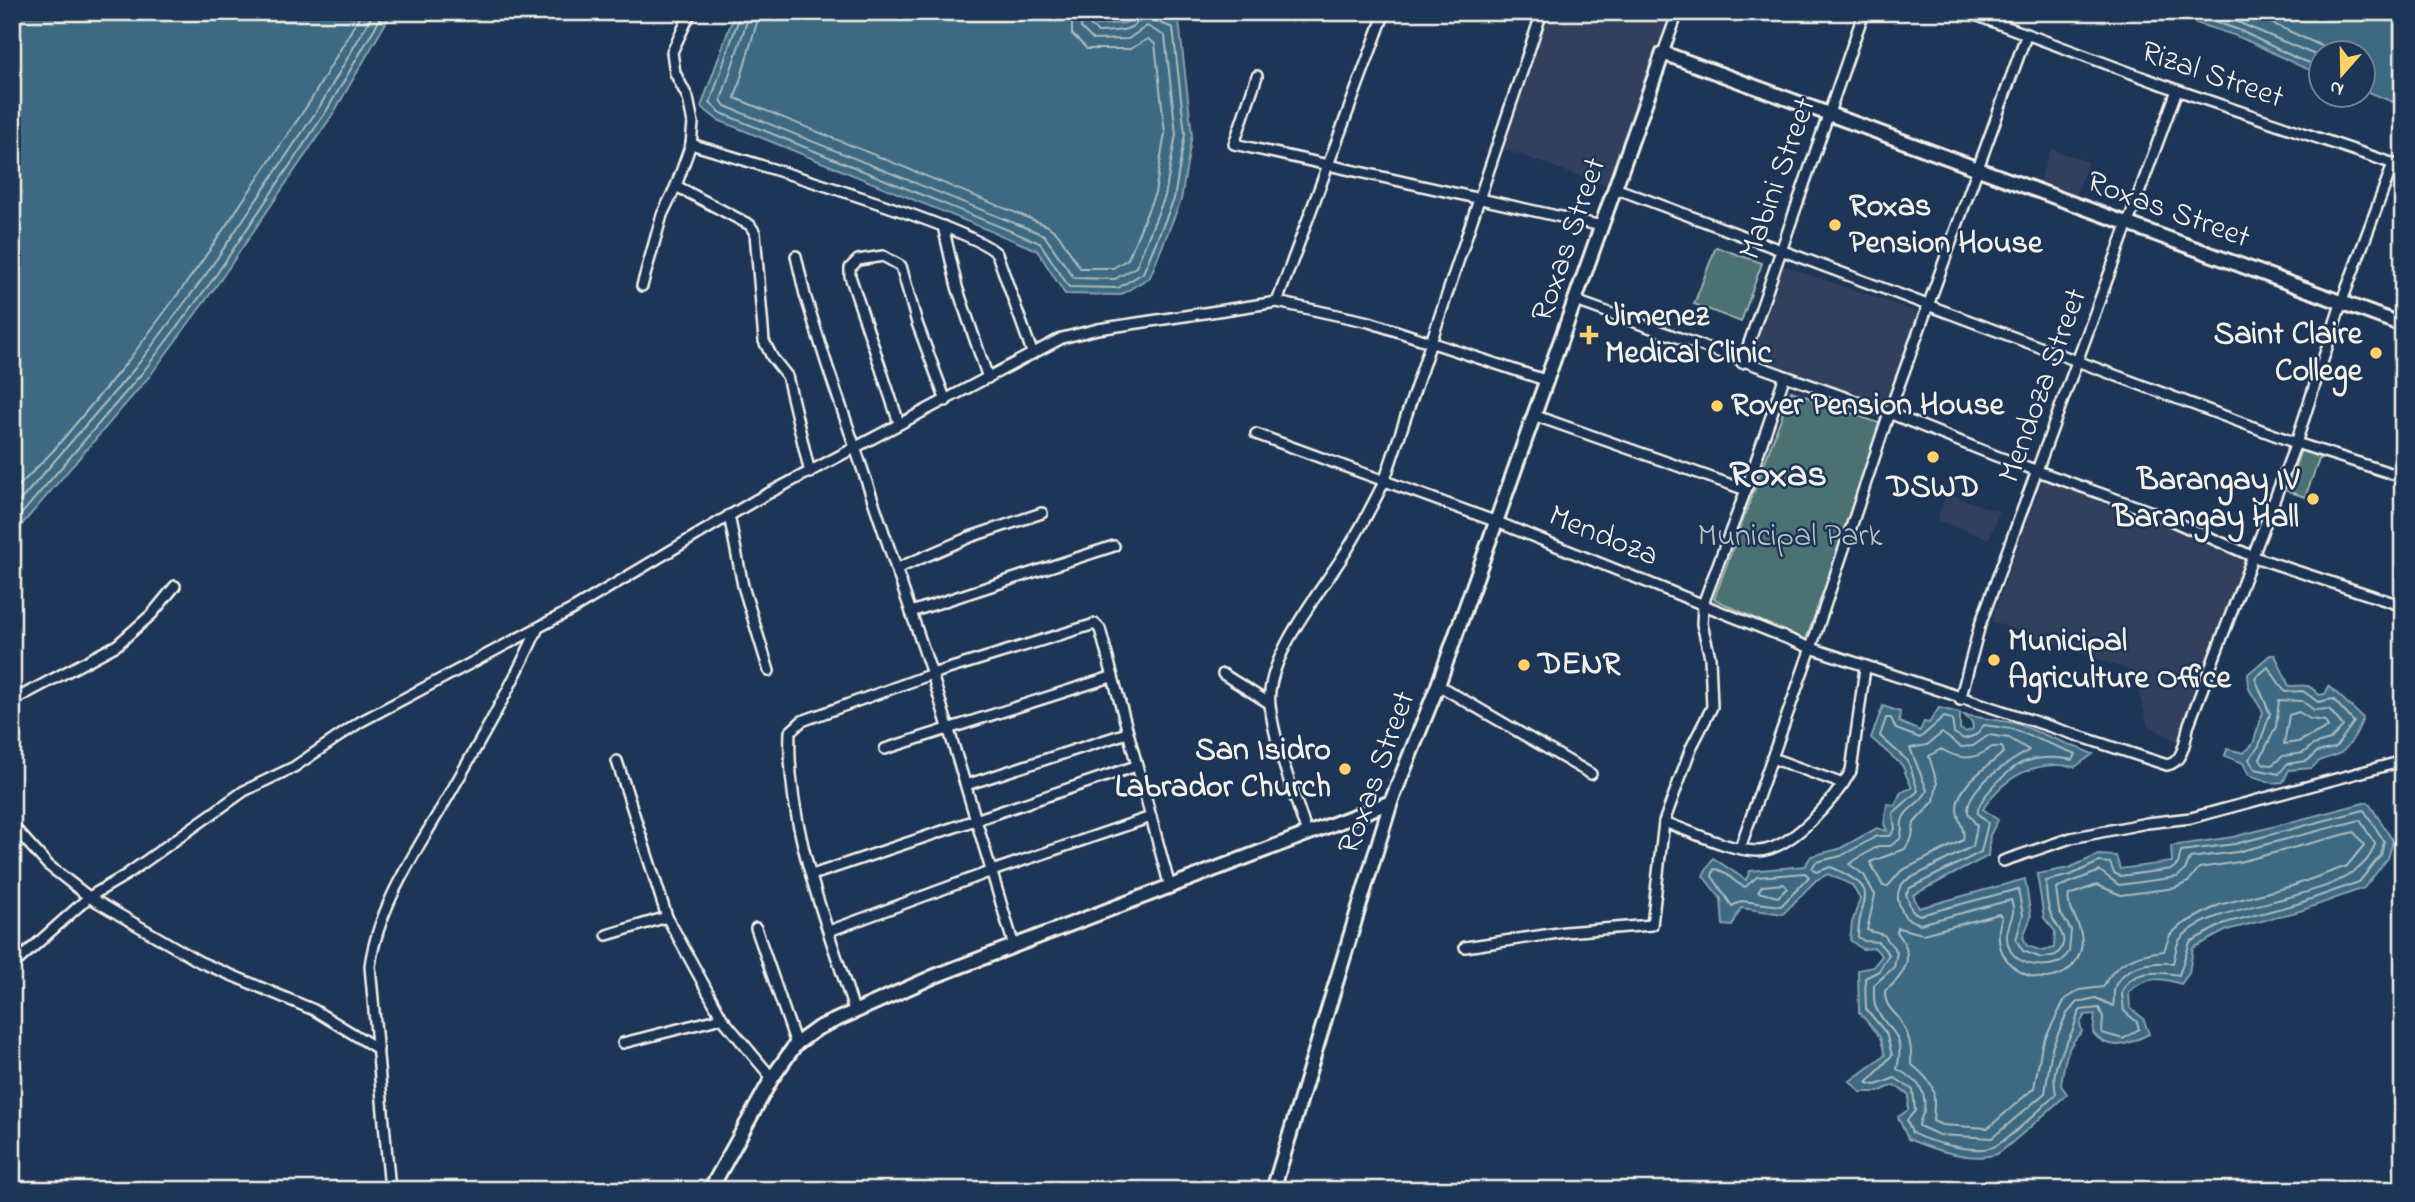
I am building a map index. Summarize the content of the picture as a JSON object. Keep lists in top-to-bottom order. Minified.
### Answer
{"streets":{"main road":["Roxas Street"],"street":["Rizal Street","Mabini Street","Mendoza Street","Mendoza"]},"crossings":[["Rizal Street","Mendoza Street"],["Mabini Street","Roxas Street"],["Roxas Street","Mendoza Street"],["Roxas Street","Mendoza"],["Mendoza Street","Mendoza"]],"districts":["Roxas"],"parks":["Municipal Park"],"places":{"other":["Roxas Pension House","Saint Claire College","Rover Pension House","DSWD","Barangay IV Barangay Hall","Municipal Agriculture Office","DENR","San Isidro Labrador Church"],"health":["Jimenez Medical Clinic"]},"north":"bottom"}
